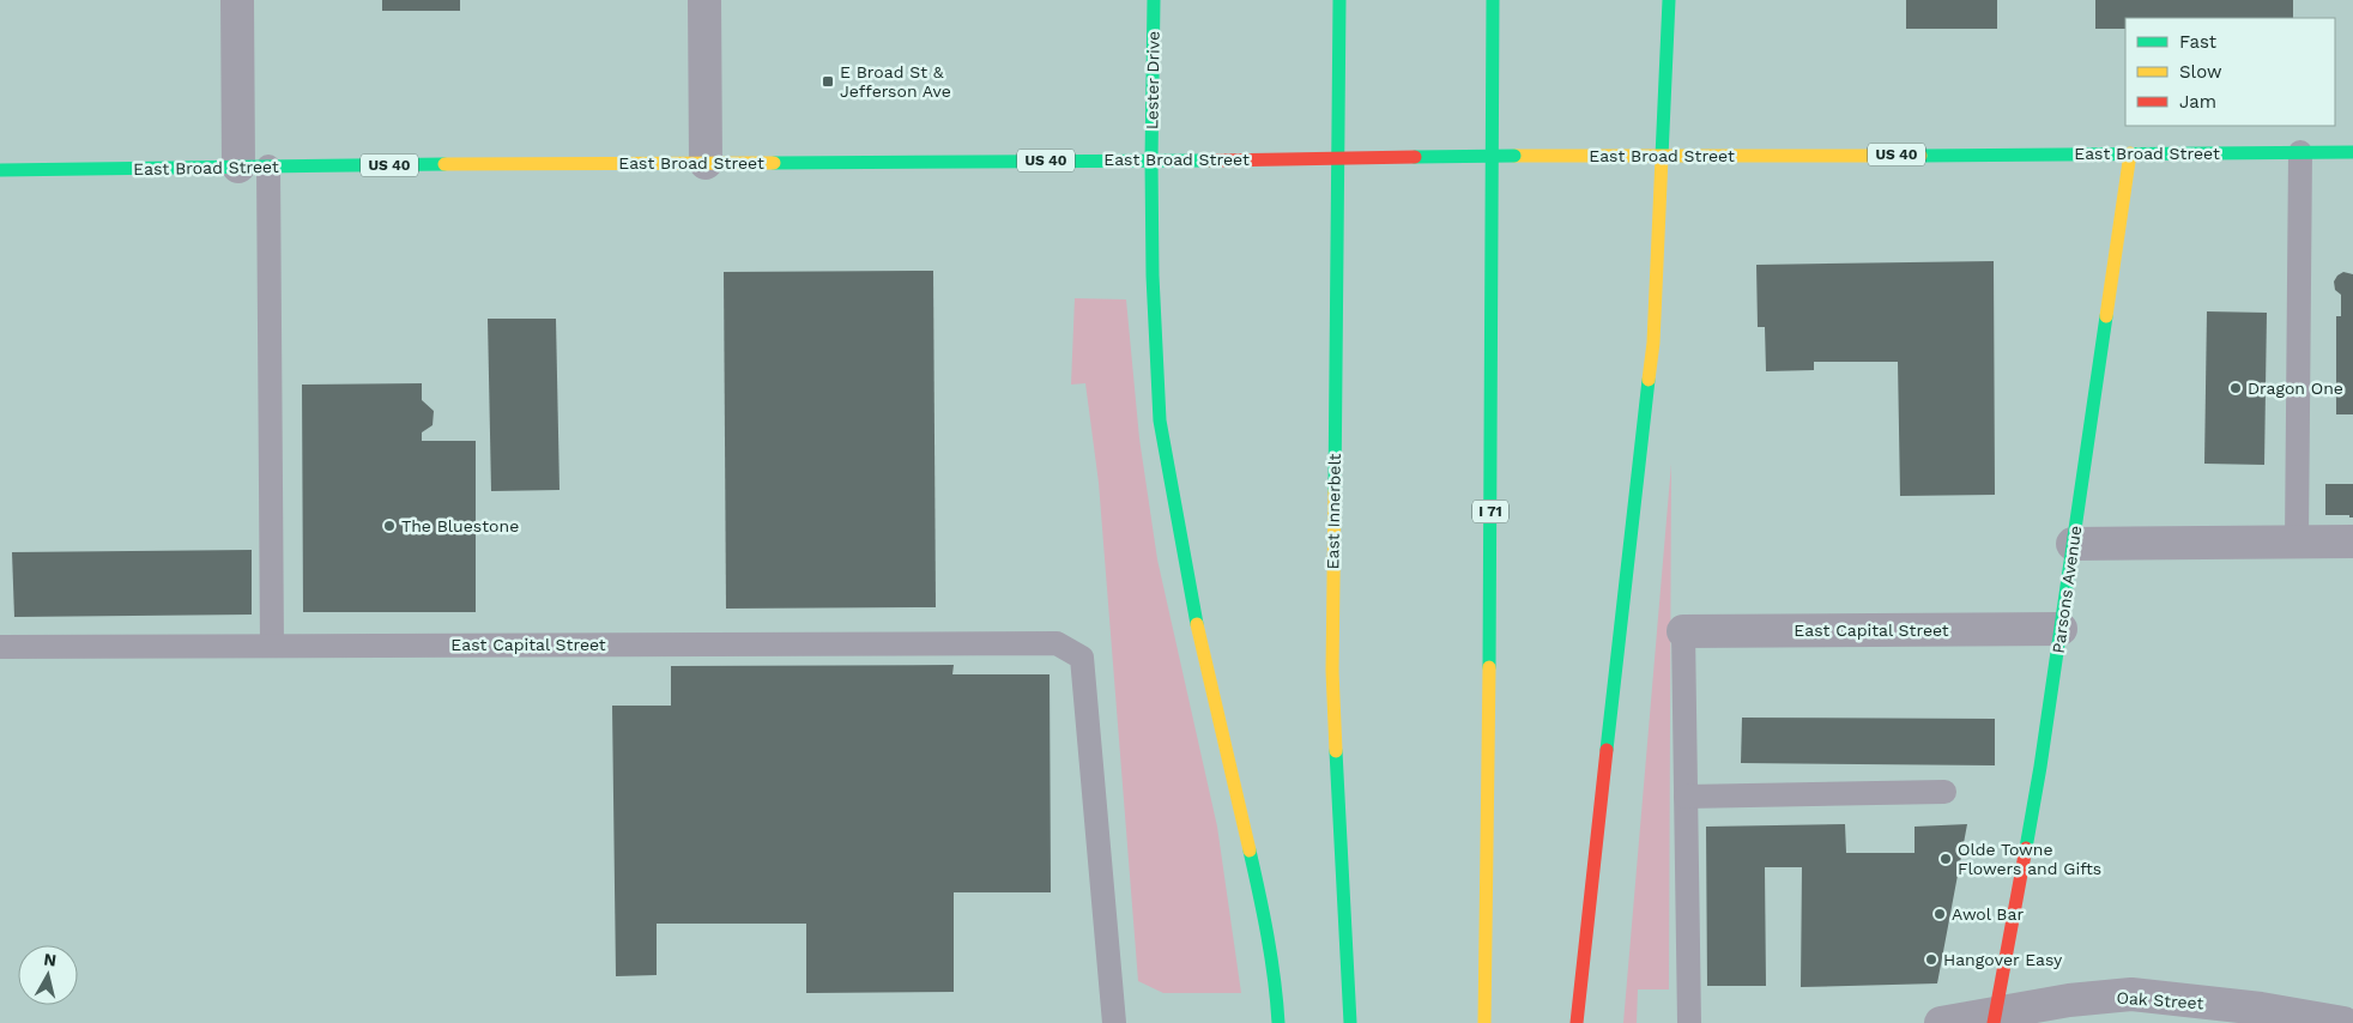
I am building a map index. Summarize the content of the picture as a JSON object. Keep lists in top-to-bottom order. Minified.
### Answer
{"streets":{"main road":["Lester Drive","East Broad Street","US 40","East Innerbelt","I 71","Parsons Avenue"],"street":["East Capital Street","Oak Street"]},"crossings":[["Lester Drive","East Broad Street"],["East Broad Street","Parsons Avenue"],["Parsons Avenue","East Capital Street"],["Parsons Avenue","Oak Street"]],"places":{"transit":["E Broad St & Jefferson Ave"],"other":["Dragon One","The Bluestone","Olde Towne Flowers and Gifts","Awol Bar","Hangover Easy"]},"legend":["Fast","Slow","Jam"],"north":"top"}
